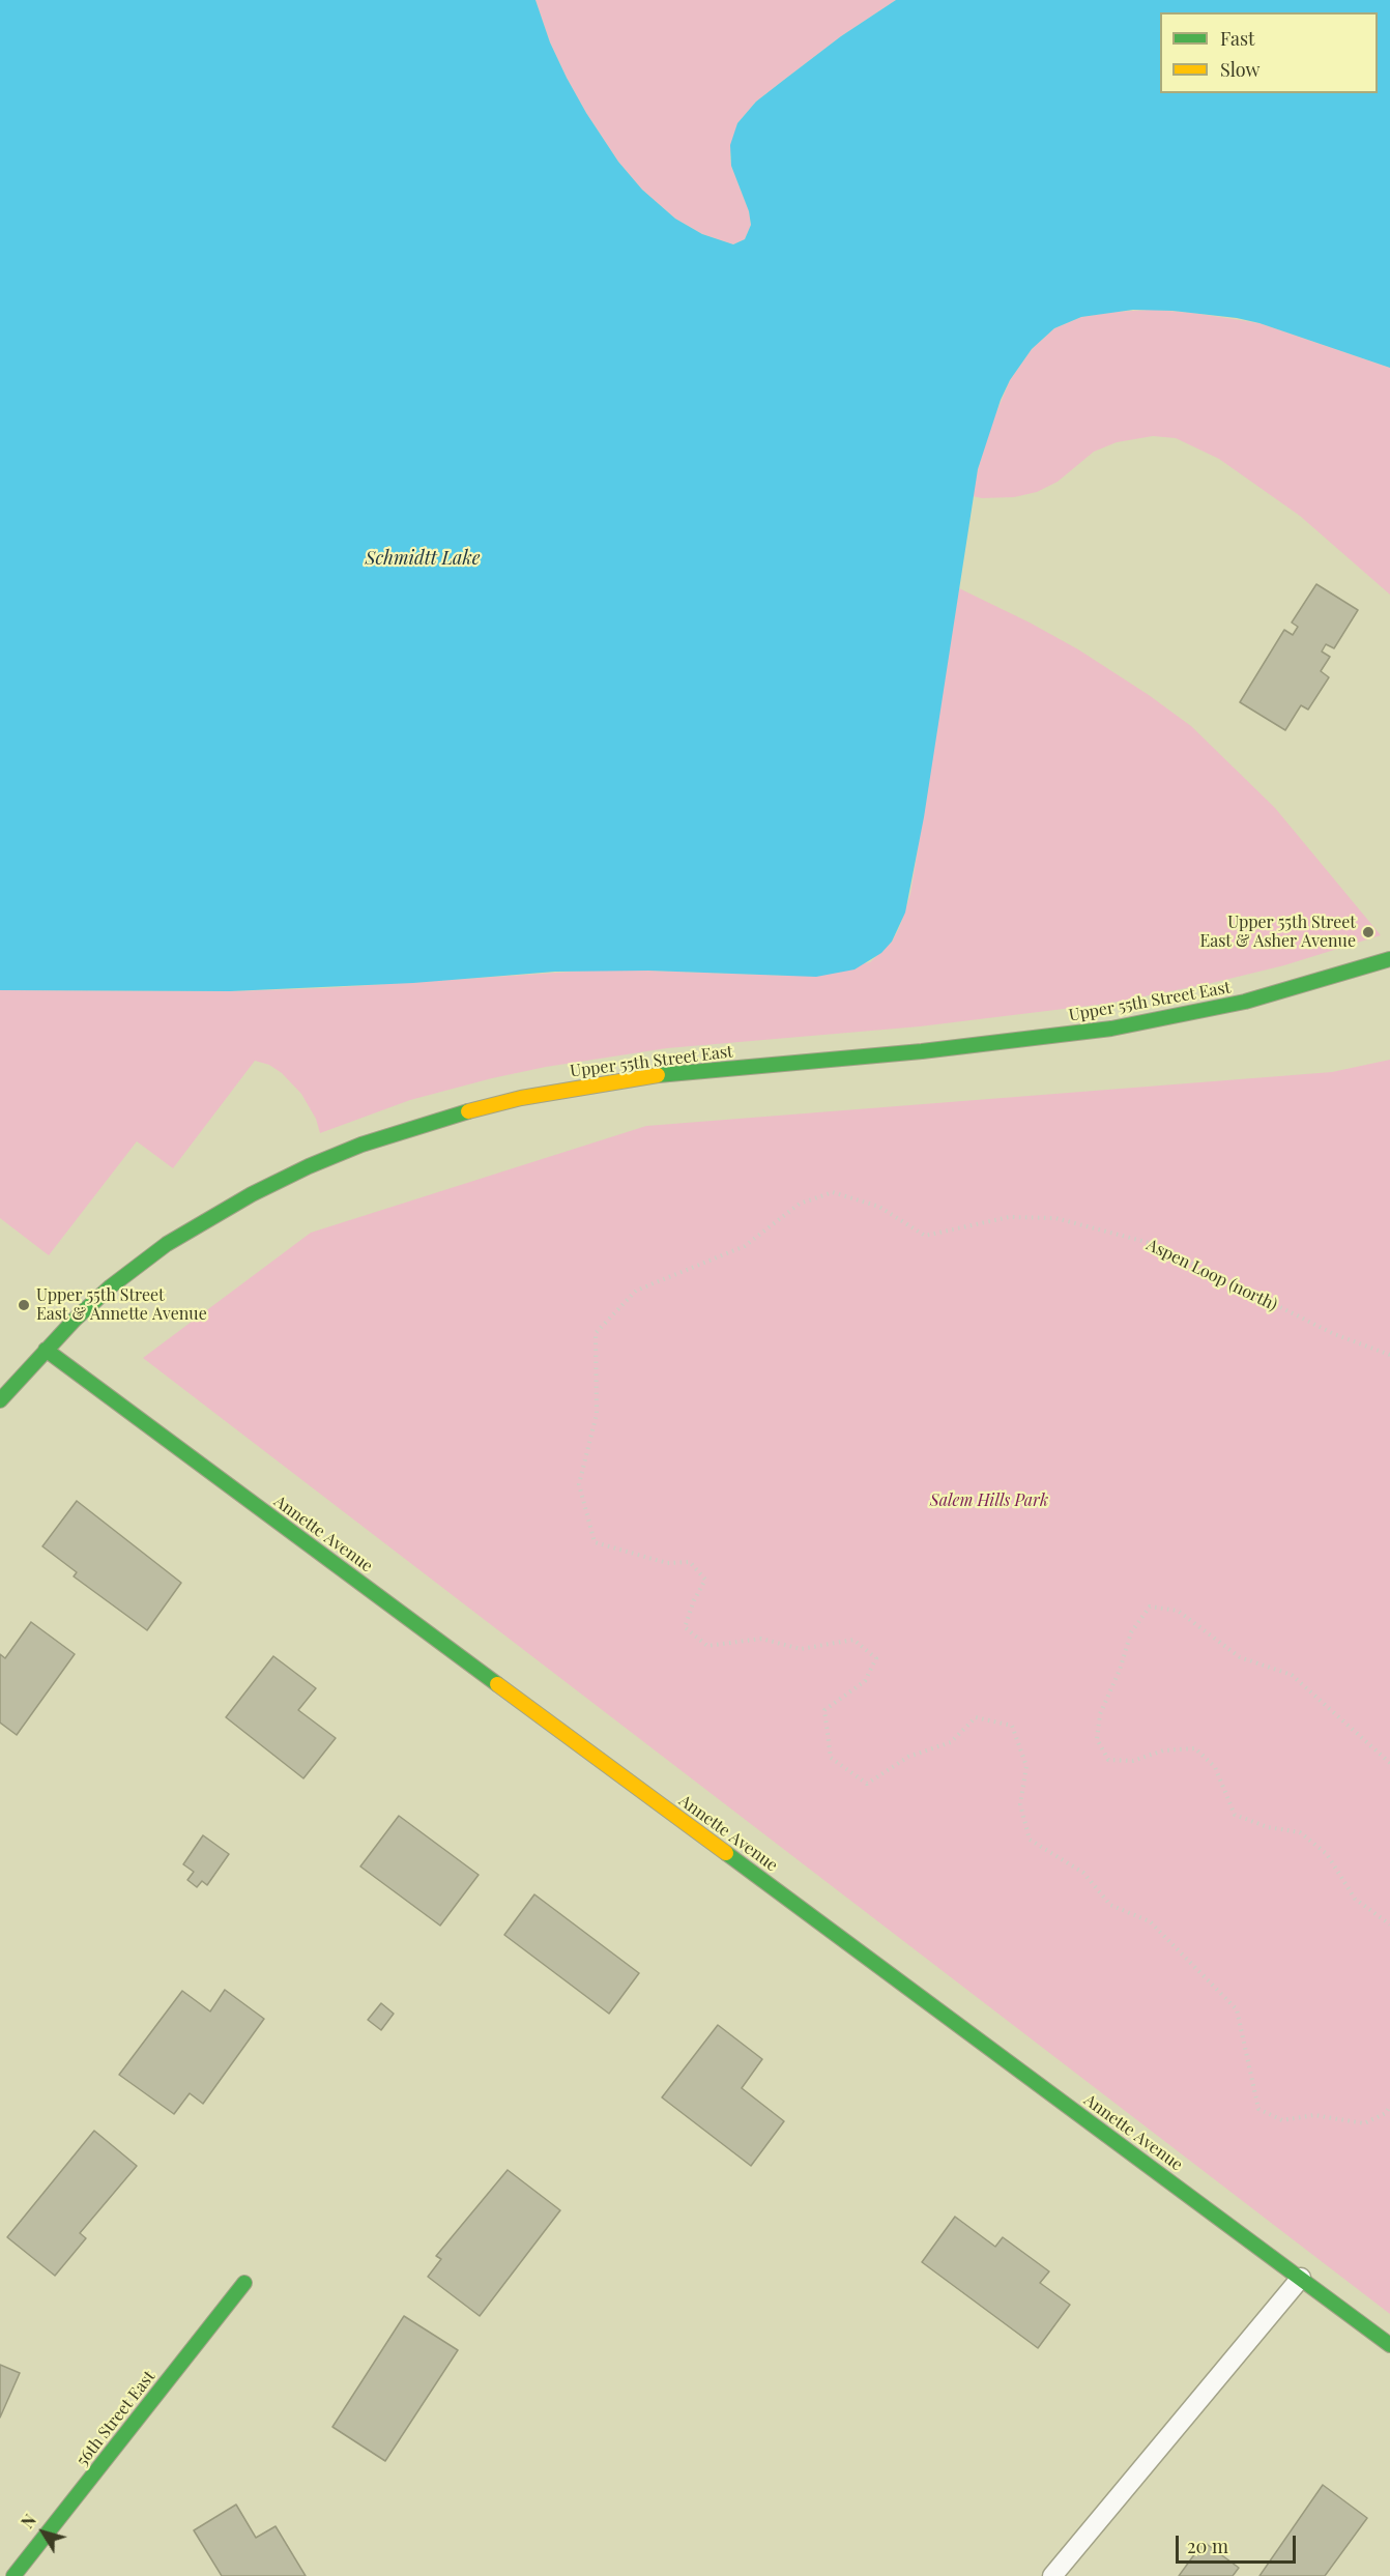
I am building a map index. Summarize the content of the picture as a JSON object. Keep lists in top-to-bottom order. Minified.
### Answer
{"streets":{"street":["Upper 55th Street East","Annette Avenue","56th Street East"],"path":["Aspen Loop (north)"]},"crossings":[["Upper 55th Street East","Annette Avenue"]],"water":["Schmidtt Lake"],"parks":["Salem Hills Park"],"places":["Upper 55th Street East & Asher Avenue","Upper 55th Street East & Annette Avenue"],"legend":["Fast","Slow"],"scale_bar":"20 m","north":"top left"}
